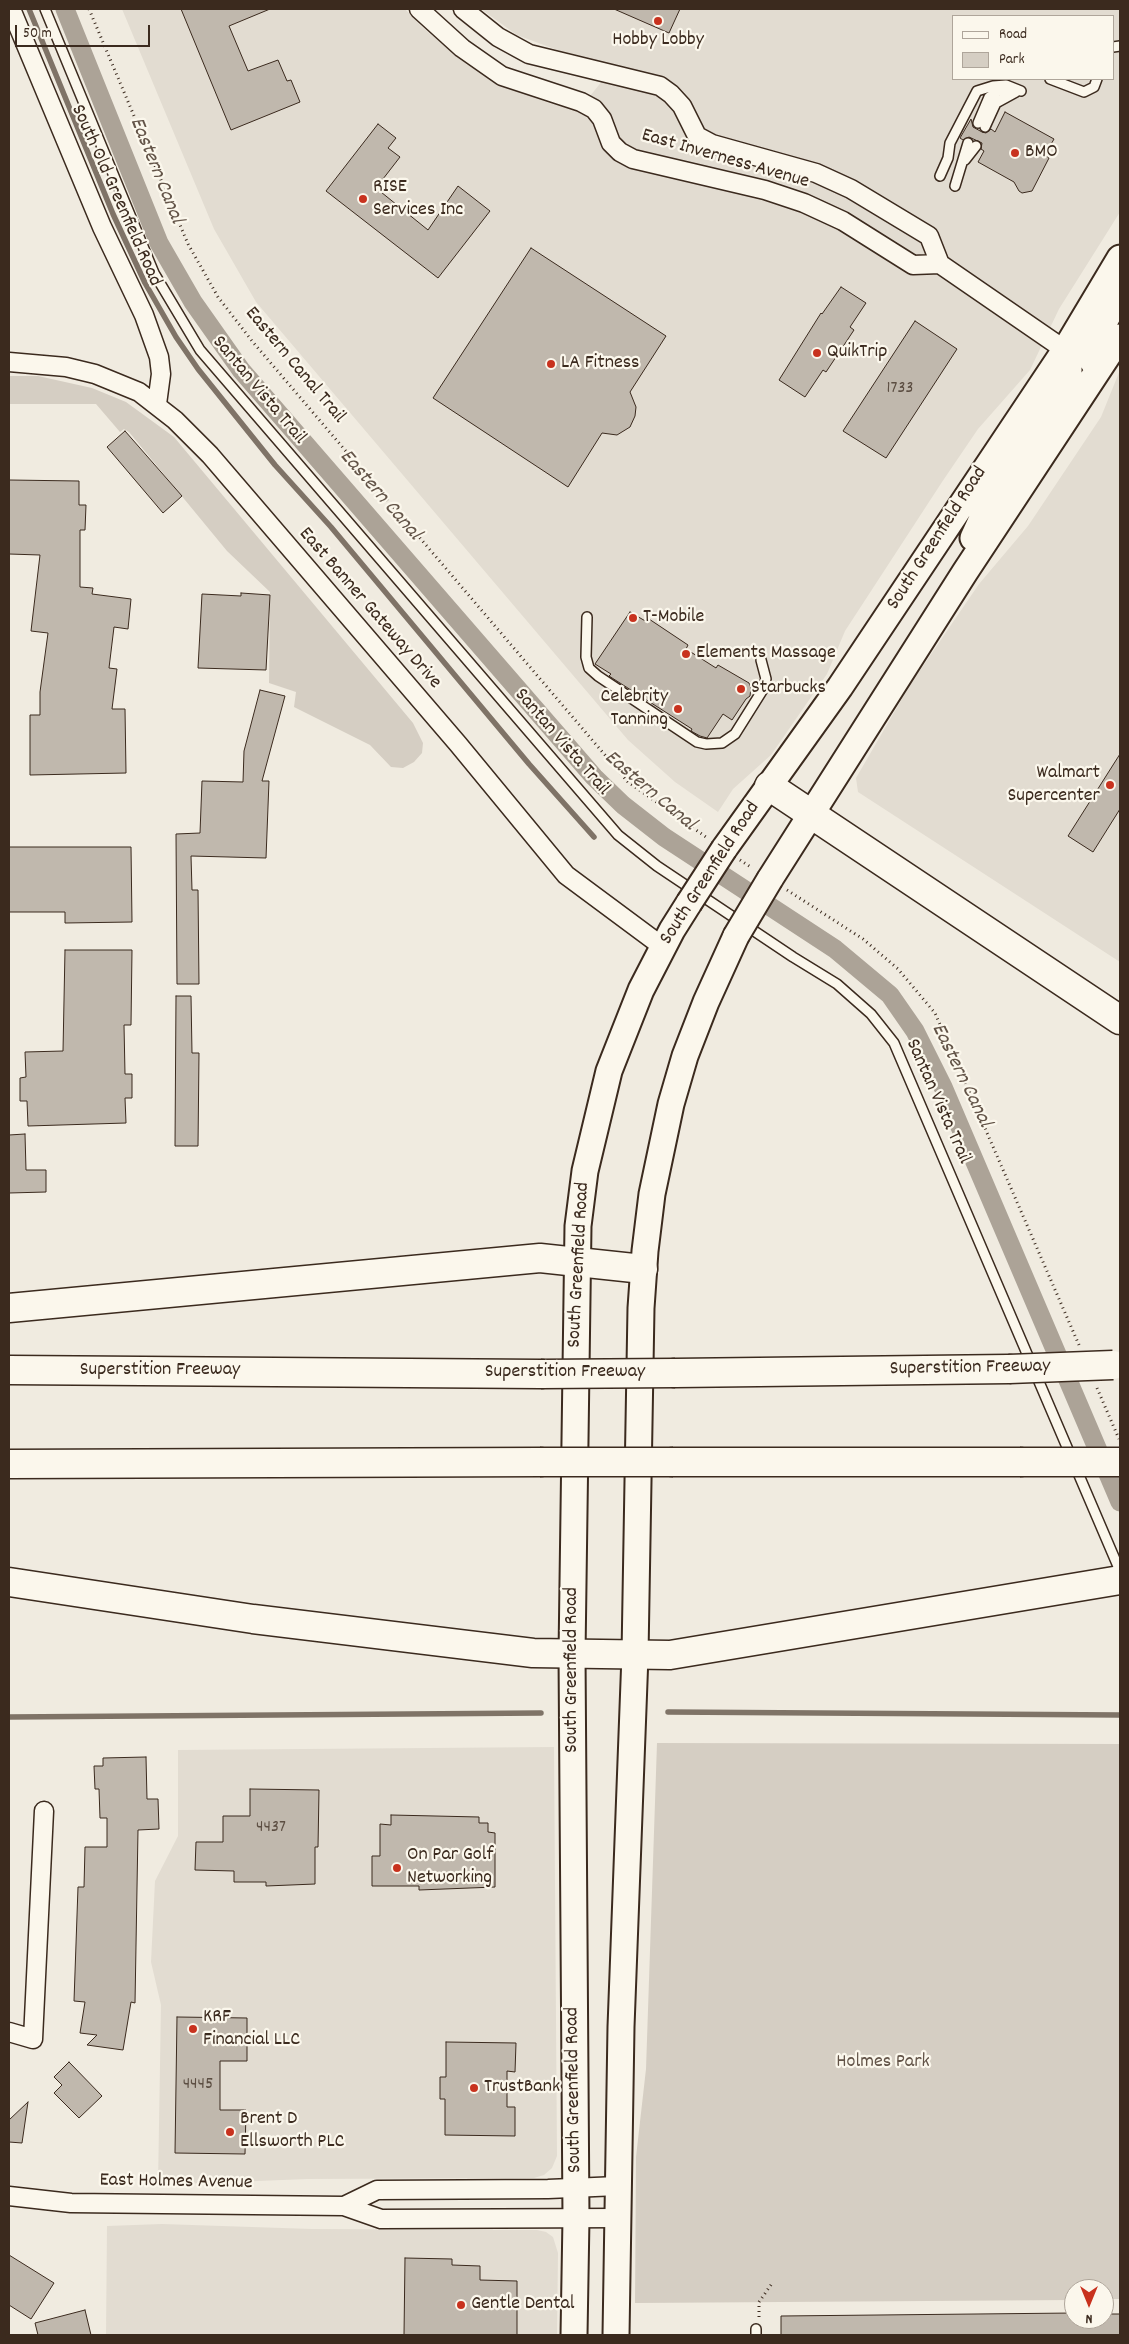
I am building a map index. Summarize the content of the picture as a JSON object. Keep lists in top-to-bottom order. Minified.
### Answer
{"streets":{"highway":["Superstition Freeway"],"main road":["South Greenfield Road"],"street":["East Inverness Avenue","South Old Greenfield Road","East Banner Gateway Drive","East Holmes Avenue"],"lane":["Santan Vista Trail"],"path":["Eastern Canal Trail"]},"crossings":[["South Old Greenfield Road","East Banner Gateway Drive"],["Eastern Canal Trail","South Greenfield Road"],["South Greenfield Road","East Banner Gateway Drive"],["South Greenfield Road","East Holmes Avenue"]],"water":["Eastern Canal"],"parks":["Holmes Park"],"places":["Hobby Lobby","BMO","RISE Services Inc","QuikTrip","LA Fitness","T-Mobile","Elements Massage","Starbucks","Celebrity Tanning","Walmart Supercenter","On Par Golf Networking","KRF Financial LLC","TrustBank","Brent D Ellsworth PLC","Gentle Dental"],"house_numbers":["1733","4437","4445"],"legend":["Road","Park"],"scale_bar":"50 m","north":"bottom"}
